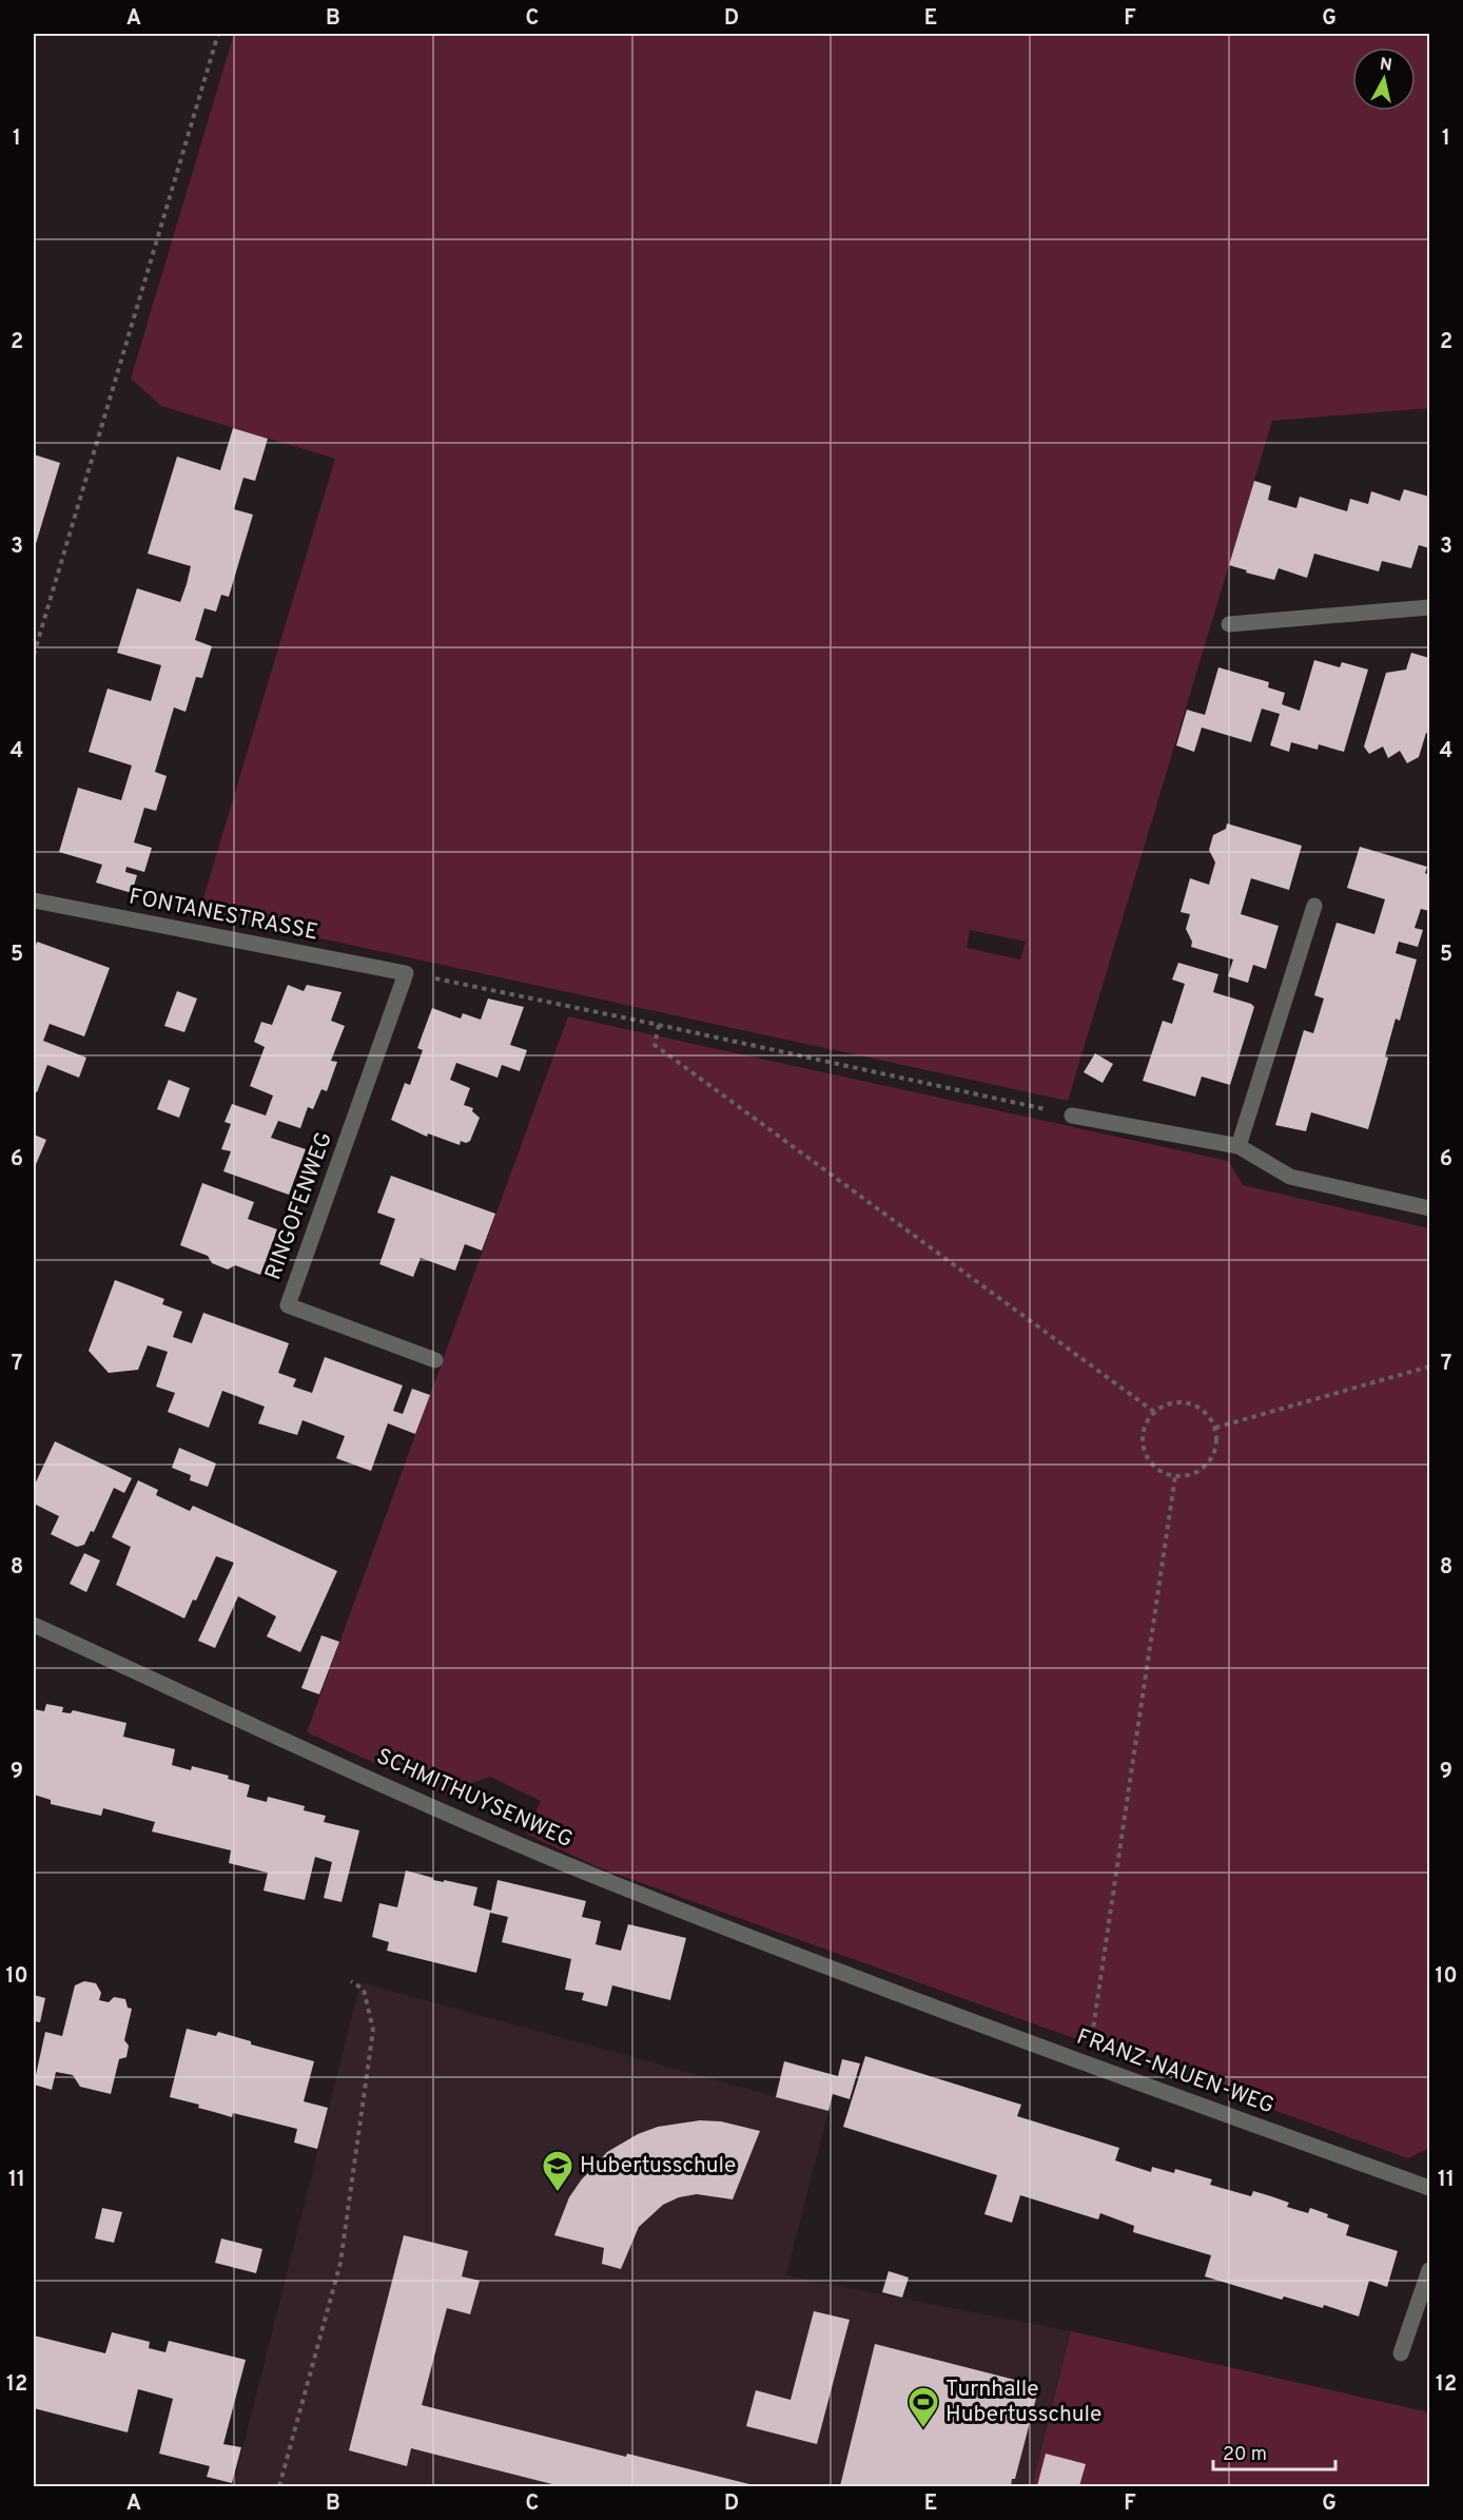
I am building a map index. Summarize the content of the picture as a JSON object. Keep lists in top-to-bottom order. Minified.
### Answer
{"streets":{"street":["FONTANESTRASSE","RINGOFENWEG","SCHMITHUYSENWEG","FRANZ-NAUEN-WEG"]},"crossings":[["FONTANESTRASSE","RINGOFENWEG"],["SCHMITHUYSENWEG","FRANZ-NAUEN-WEG"]],"places":{"school or university":["Hubertusschule"],"sports":["Turnhalle Hubertusschule"]},"scale_bar":"20 m","north":"top","grid":{"columns":["A","B","C","D","E","F","G"],"rows":["1","2","3","4","5","6","7","8","9","10","11","12"]}}
